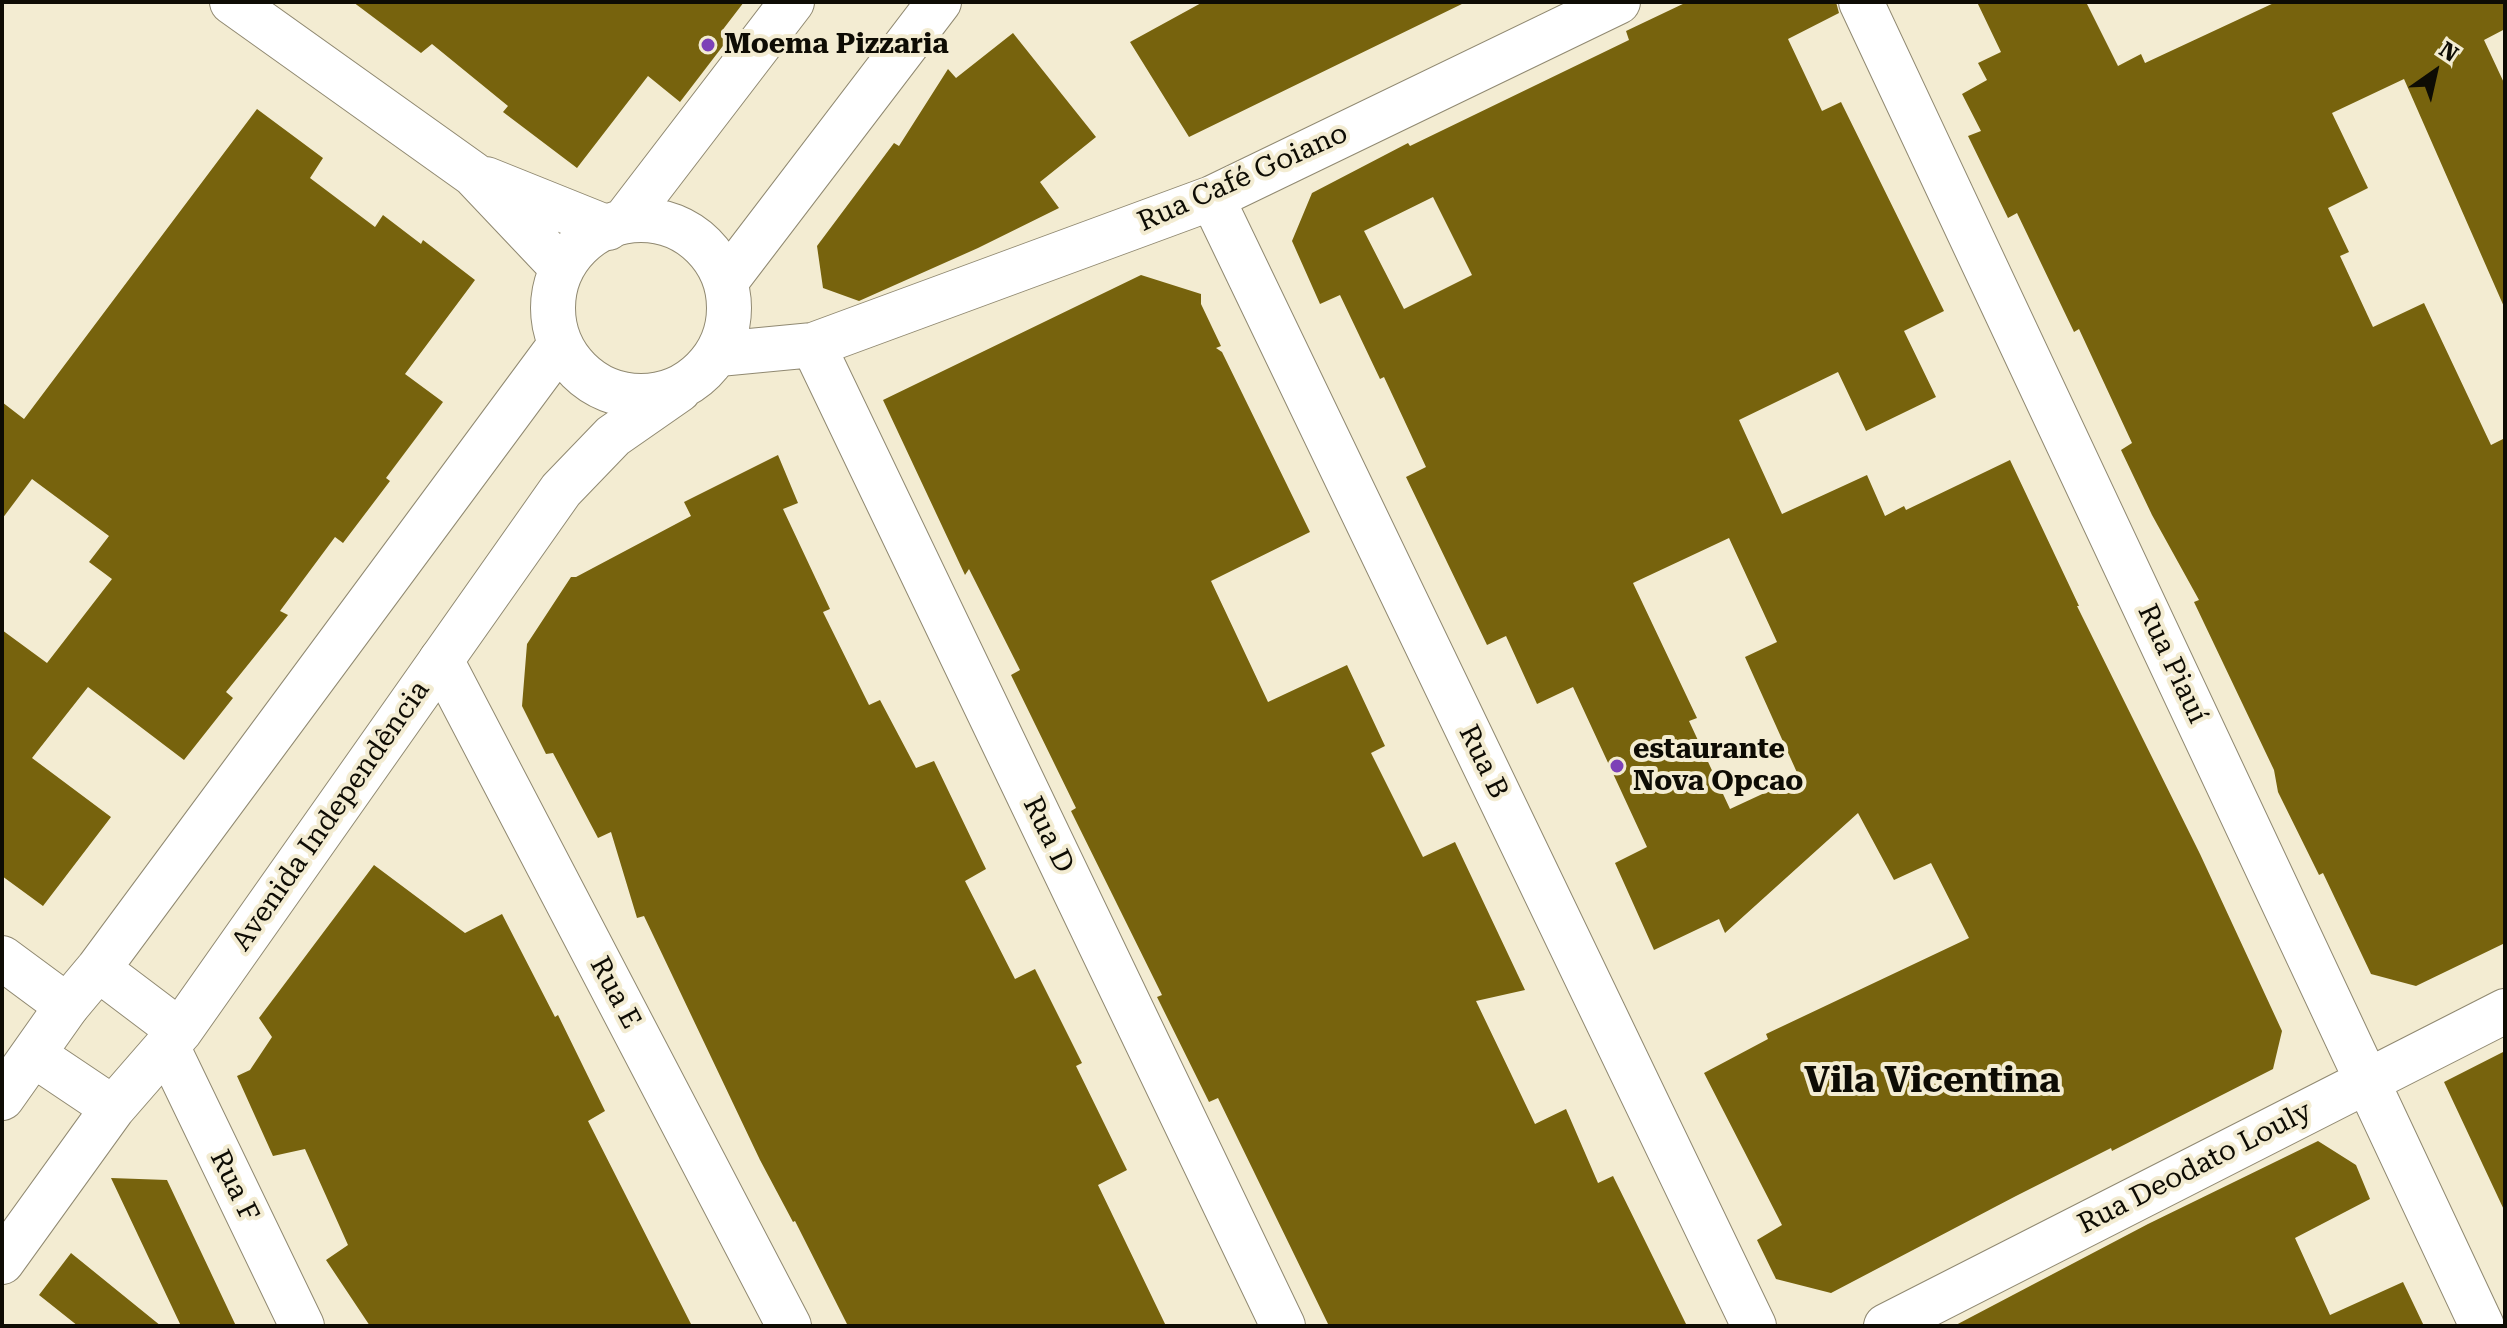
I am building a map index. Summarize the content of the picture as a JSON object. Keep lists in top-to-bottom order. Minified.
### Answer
{"streets":{"street":["Rua Café Goiano","Rua Piauí","Rua B","Avenida Independência","Rua D","Rua E","Rua Deodato Louly","Rua F"]},"crossings":[["Rua Café Goiano","Rua B"],["Rua Café Goiano","Avenida Independência"],["Rua Café Goiano","Rua D"],["Rua Piauí","Rua Deodato Louly"],["Avenida Independência","Rua E"],["Avenida Independência","Rua F"]],"districts":["Vila Vicentina"],"places":["Moema Pizzaria","estaurante Nova Opcao"],"north":"top right"}
